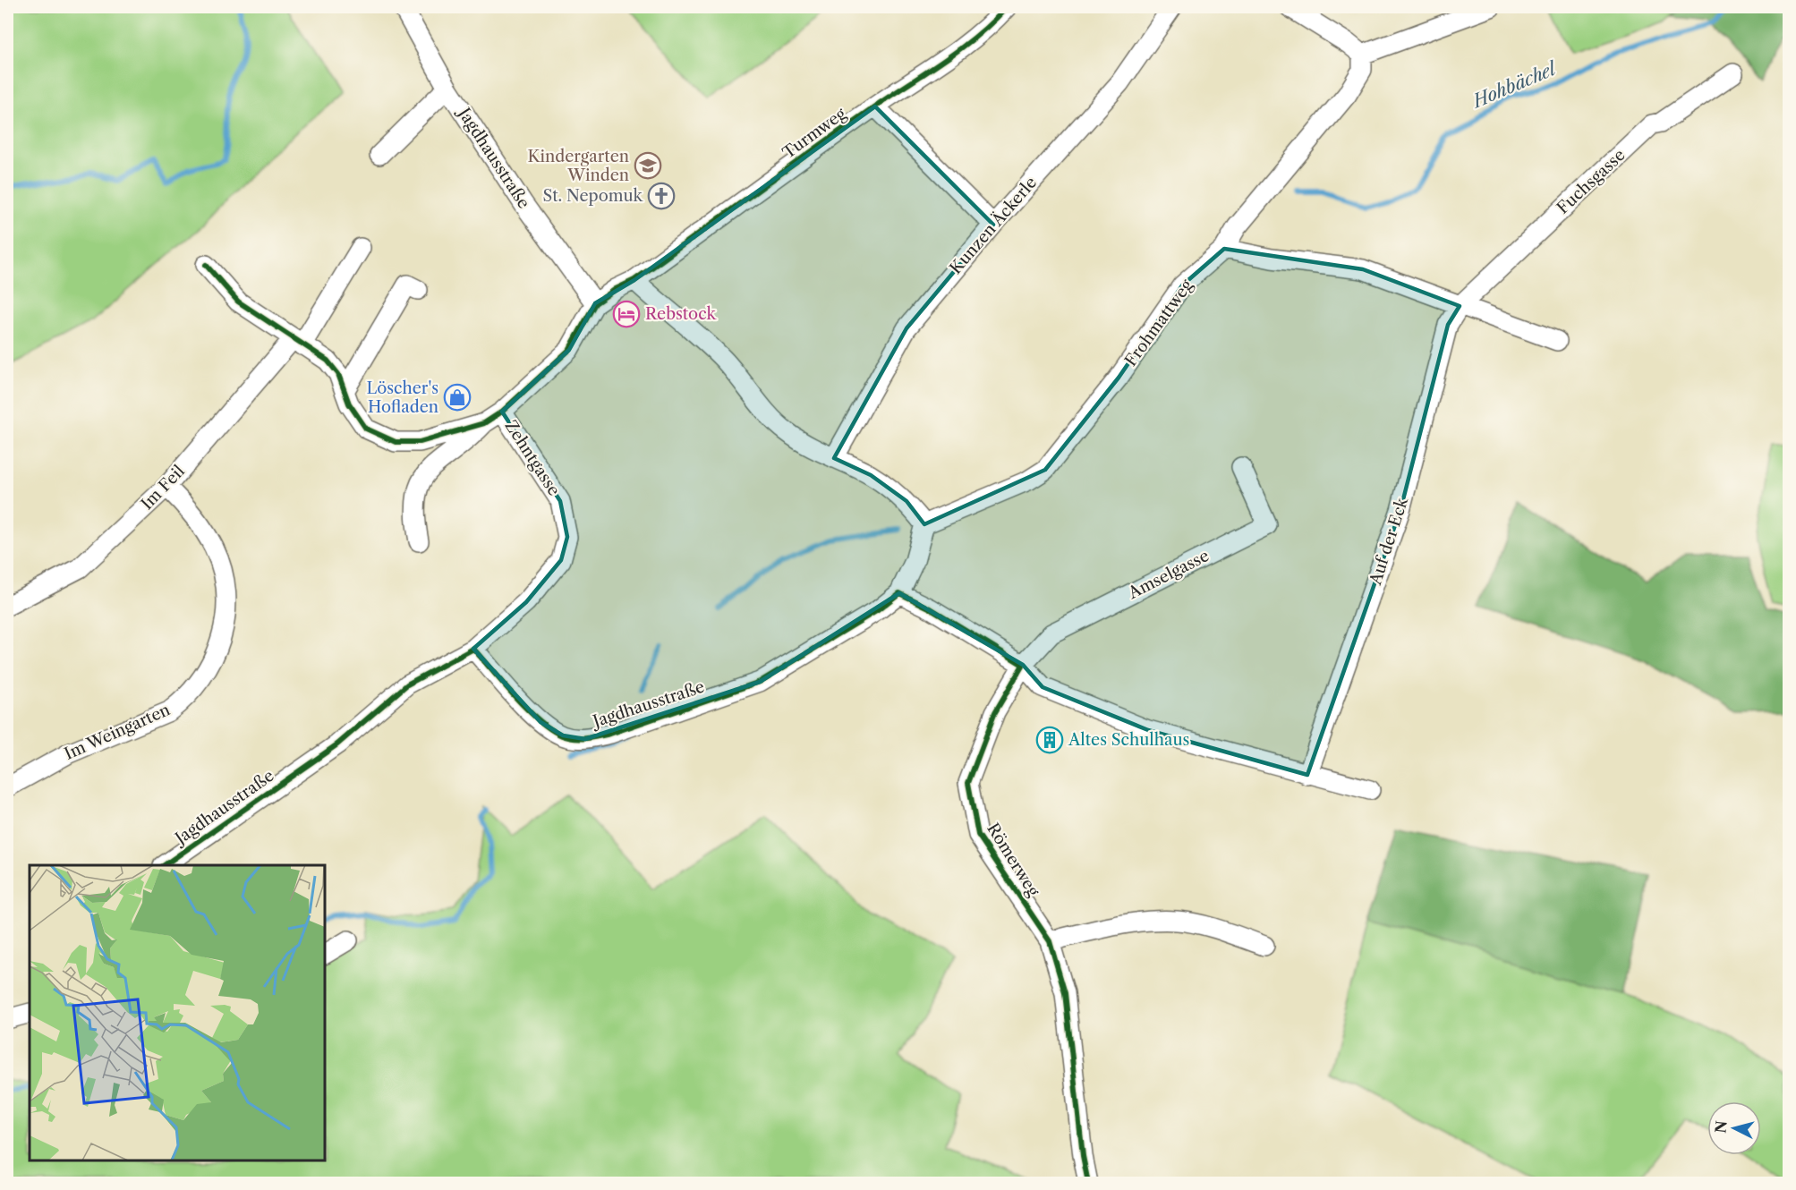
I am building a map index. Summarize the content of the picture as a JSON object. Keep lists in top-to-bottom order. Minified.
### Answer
{"streets":{"street":["Turmweg","Jagdhausstraße","Fuchsgasse","Kunzen Äckerle","Frohmattweg","Zehntgasse","Im Feil","Auf der Eck","Amselgasse","Im Weingarten","Römerweg"]},"crossings":[["Turmweg","Jagdhausstraße"],["Jagdhausstraße","Frohmattweg"],["Jagdhausstraße","Zehntgasse"],["Fuchsgasse","Auf der Eck"],["Im Feil","Im Weingarten"],["Amselgasse","Römerweg"]],"water":["Hohbächel"],"places":{"school or university":["Kindergarten Winden"],"church":["St. Nepomuk"],"hotel":["Rebstock"],"shop":["Löscher's Hofladen"],"building":["Altes Schulhaus"]},"north":"left"}
